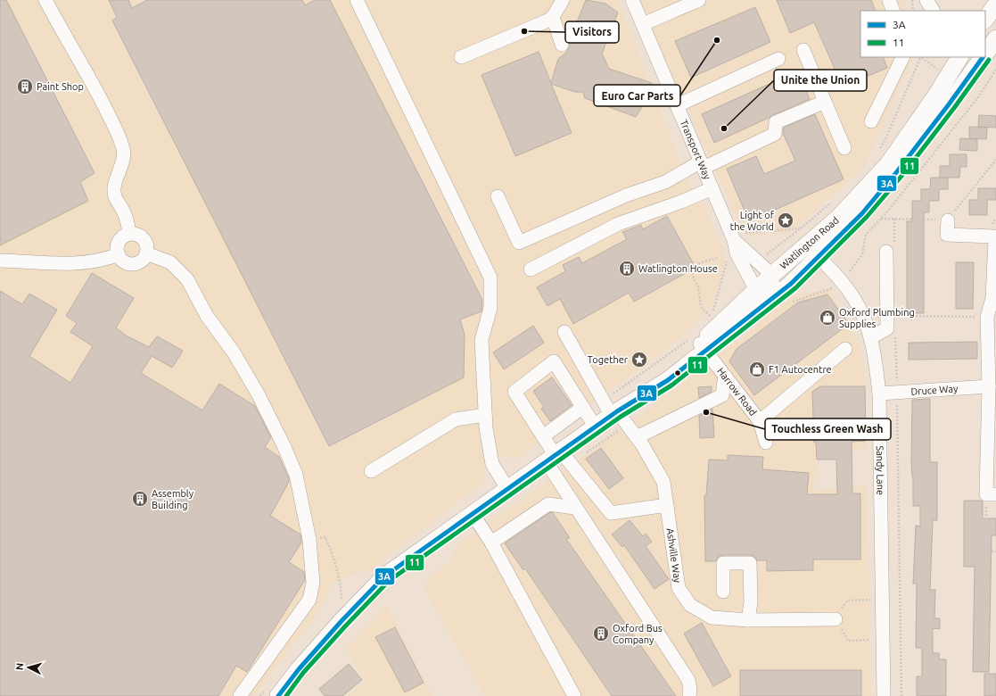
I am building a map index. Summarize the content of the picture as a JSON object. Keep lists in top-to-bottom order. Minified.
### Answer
{"streets":{"main road":["Watlington Road"],"street":["Transport Way","Druce Way","Harrow Road","Sandy Lane","Ashville Way"]},"crossings":[["Transport Way","Watlington Road"],["Watlington Road","Harrow Road"],["Watlington Road","Sandy Lane"],["Watlington Road","Ashville Way"],["Druce Way","Sandy Lane"]],"places":{"other":["Visitors","Euro Car Parts","Unite the Union","Touchless Green Wash"],"building":["Paint Shop","Watlington House","Assembly Building","Oxford Bus Company"],"place":["Light of the World","Together"],"shop":["Oxford Plumbing Supplies","F1 Autocentre"]},"lines":["transit line 3A","transit line 11"],"legend":["3A","11"],"north":"left"}
